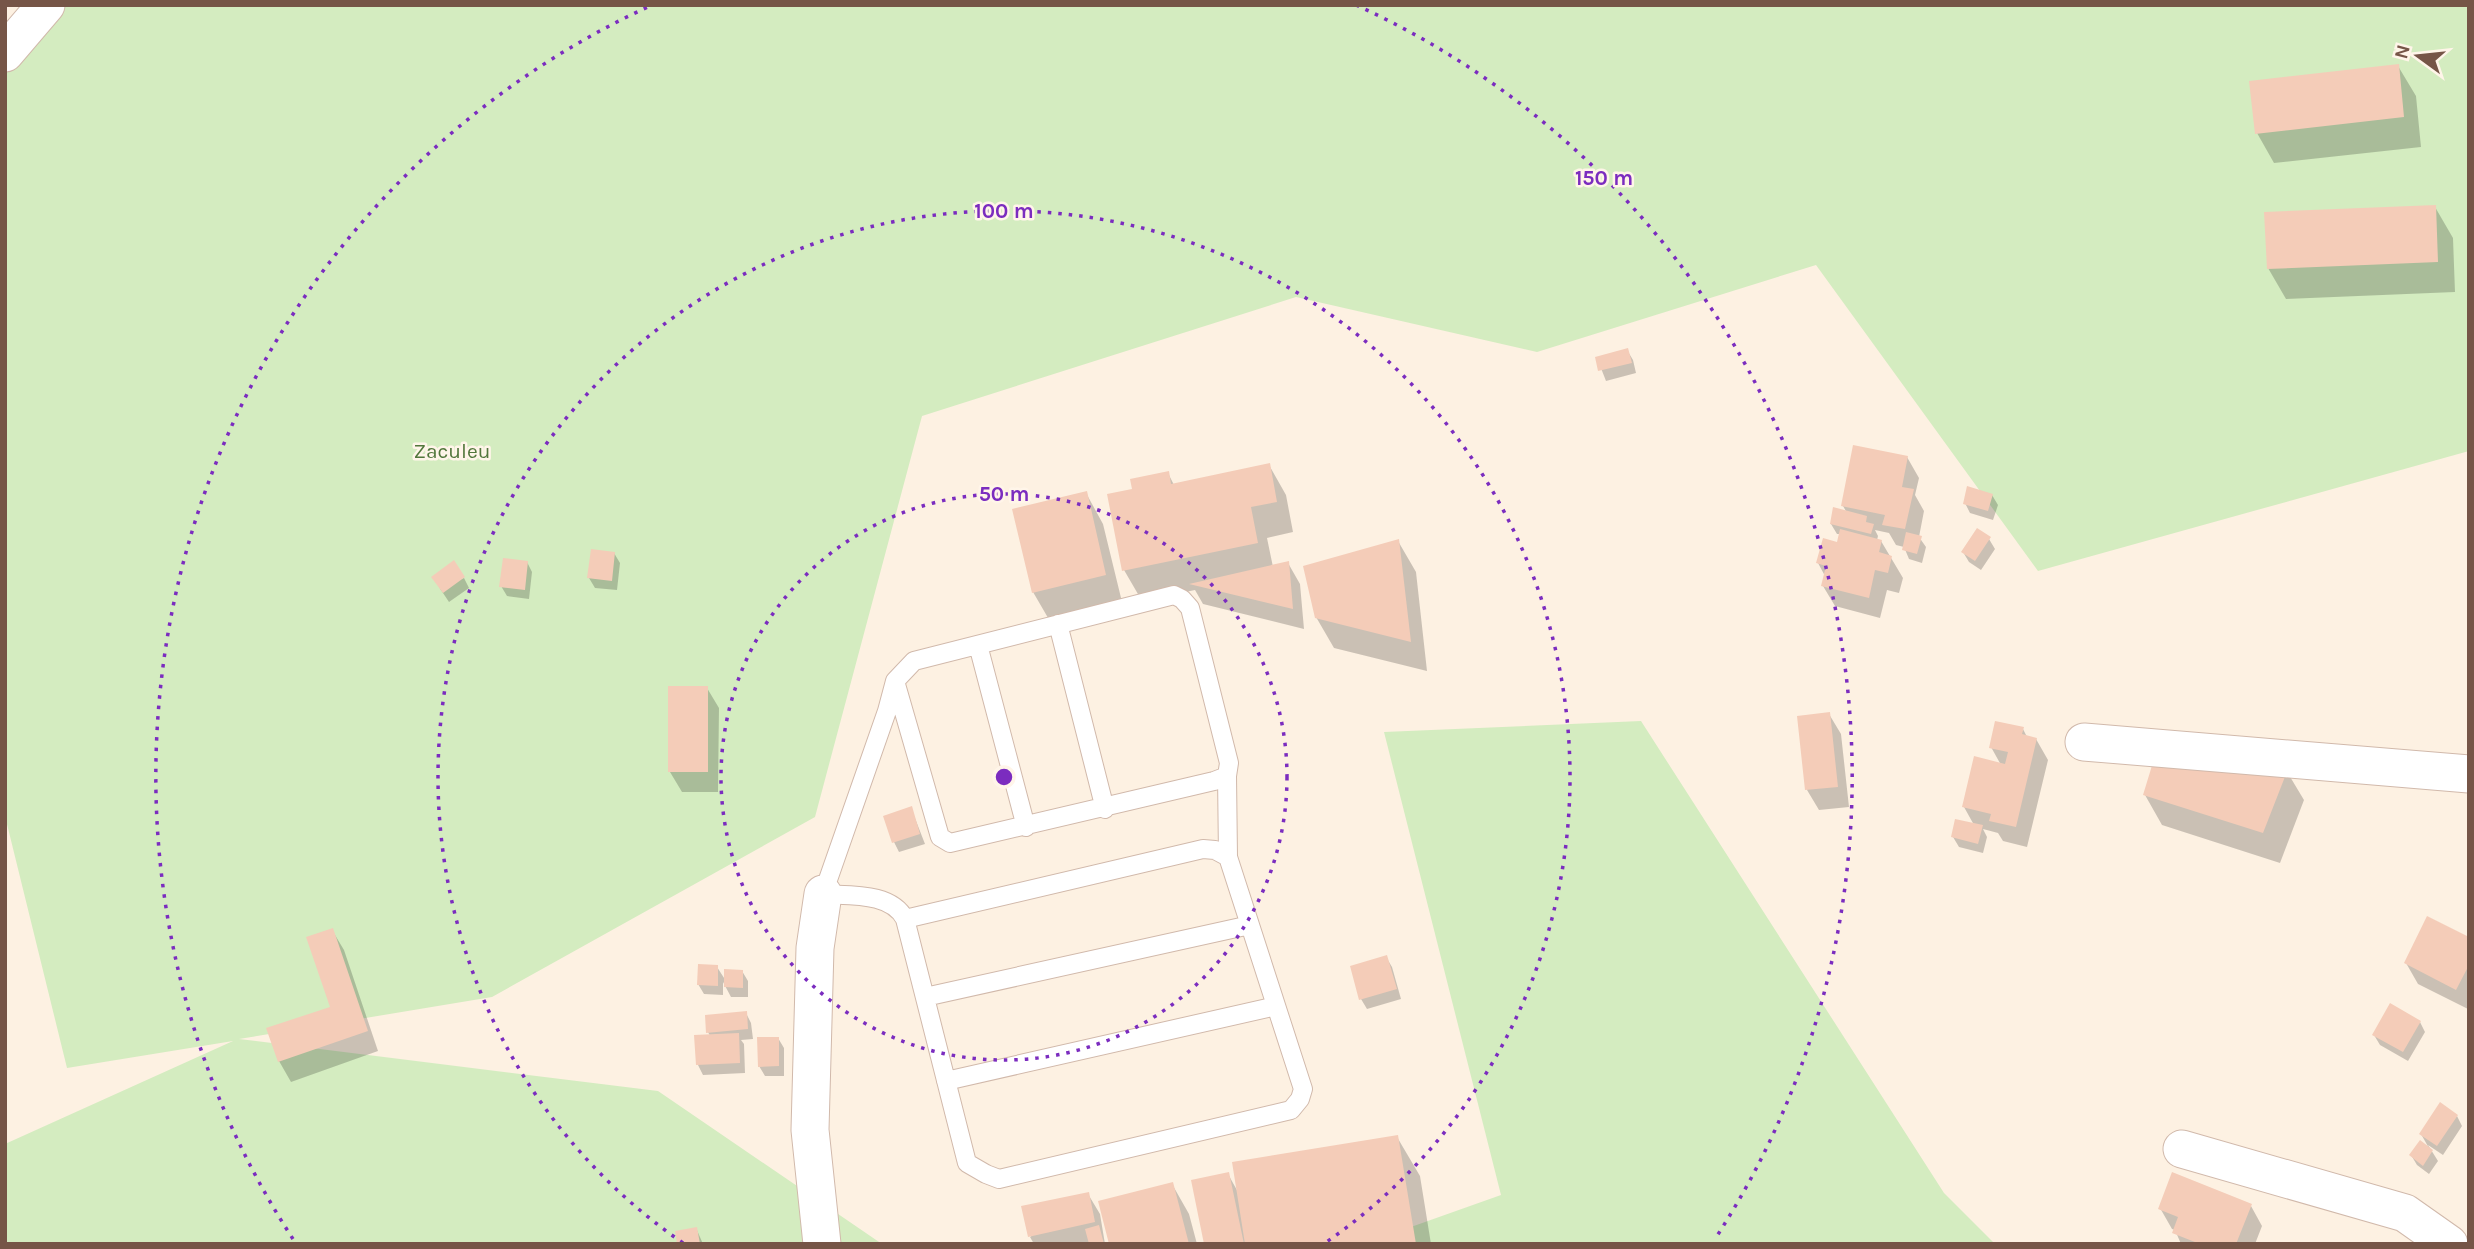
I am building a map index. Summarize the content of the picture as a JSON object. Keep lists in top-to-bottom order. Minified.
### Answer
{"parks":["Zaculeu"],"north":"left","rings":["150 m","100 m","50 m"]}
